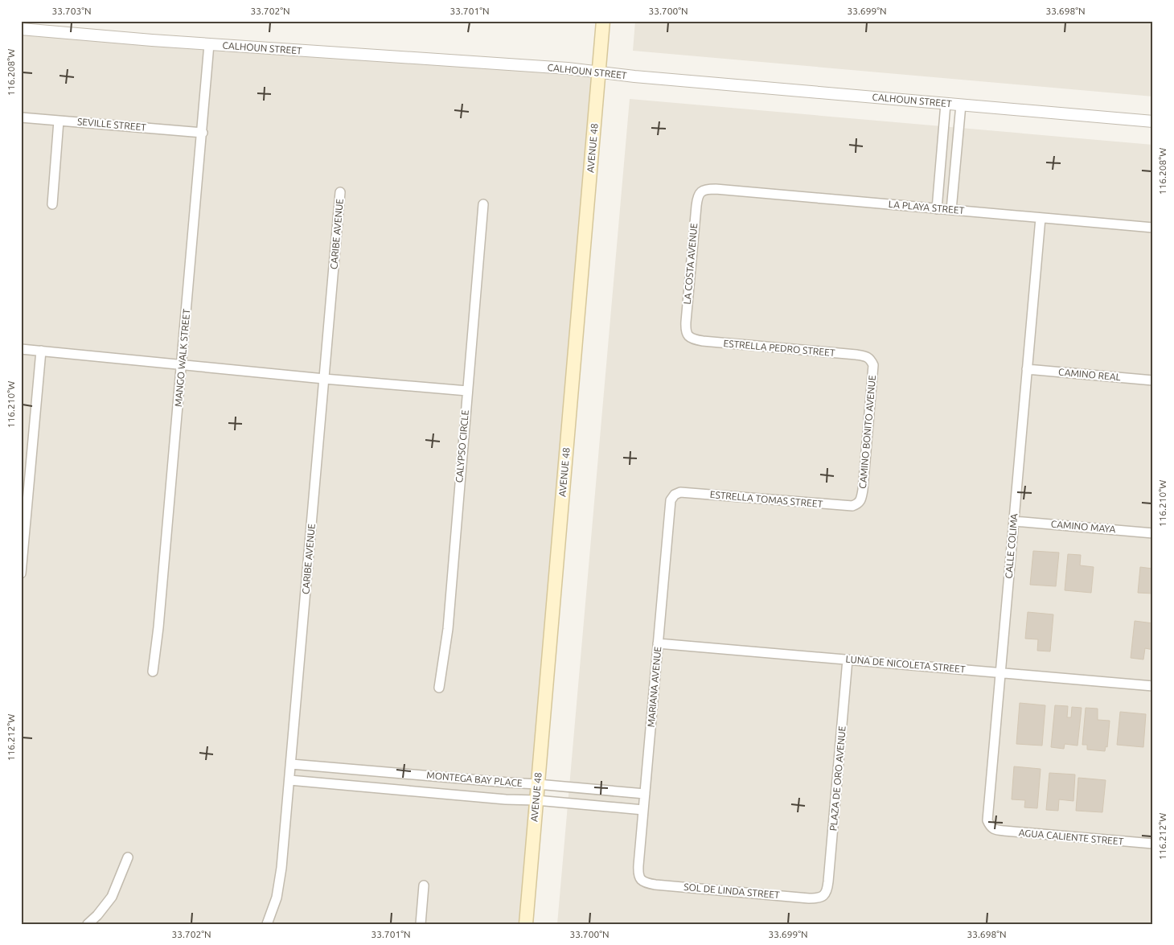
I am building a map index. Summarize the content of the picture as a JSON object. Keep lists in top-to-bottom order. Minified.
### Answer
{"streets":{"main road":["AVENUE 48"],"street":["CALHOUN STREET","SEVILLE STREET","LA PLAYA STREET","CARIBE AVENUE","LA COSTA AVENUE","ESTRELLA PEDRO STREET","MANGO WALK STREET","CAMINO REAL","CAMINO BONITO AVENUE","CALYPSO CIRCLE","ESTRELLA TOMAS STREET","CAMINO MAYA","CALLE COLIMA","LUNA DE NICOLETA STREET","MARIANA AVENUE","PLAZA DE ORO AVENUE","MONTEGA BAY PLACE","AGUA CALIENTE STREET","SOL DE LINDA STREET"]},"crossings":[["CALHOUN STREET","AVENUE 48"],["CALHOUN STREET","MANGO WALK STREET"],["SEVILLE STREET","MANGO WALK STREET"],["AVENUE 48","MONTEGA BAY PLACE"],["LA PLAYA STREET","LA COSTA AVENUE"],["LA PLAYA STREET","CALLE COLIMA"],["CARIBE AVENUE","MONTEGA BAY PLACE"],["LA COSTA AVENUE","ESTRELLA PEDRO STREET"],["ESTRELLA PEDRO STREET","CAMINO BONITO AVENUE"],["CAMINO REAL","CALLE COLIMA"],["CAMINO BONITO AVENUE","ESTRELLA TOMAS STREET"],["ESTRELLA TOMAS STREET","MARIANA AVENUE"],["CAMINO MAYA","CALLE COLIMA"],["CALLE COLIMA","LUNA DE NICOLETA STREET"],["CALLE COLIMA","AGUA CALIENTE STREET"],["LUNA DE NICOLETA STREET","MARIANA AVENUE"],["LUNA DE NICOLETA STREET","PLAZA DE ORO AVENUE"],["MARIANA AVENUE","MONTEGA BAY PLACE"],["MARIANA AVENUE","SOL DE LINDA STREET"],["PLAZA DE ORO AVENUE","SOL DE LINDA STREET"]],"coordinates":["33.703°N","33.702°N","33.701°N","33.700°N","33.699°N","33.698°N","116.208°W","116.210°W","116.212°W"]}
